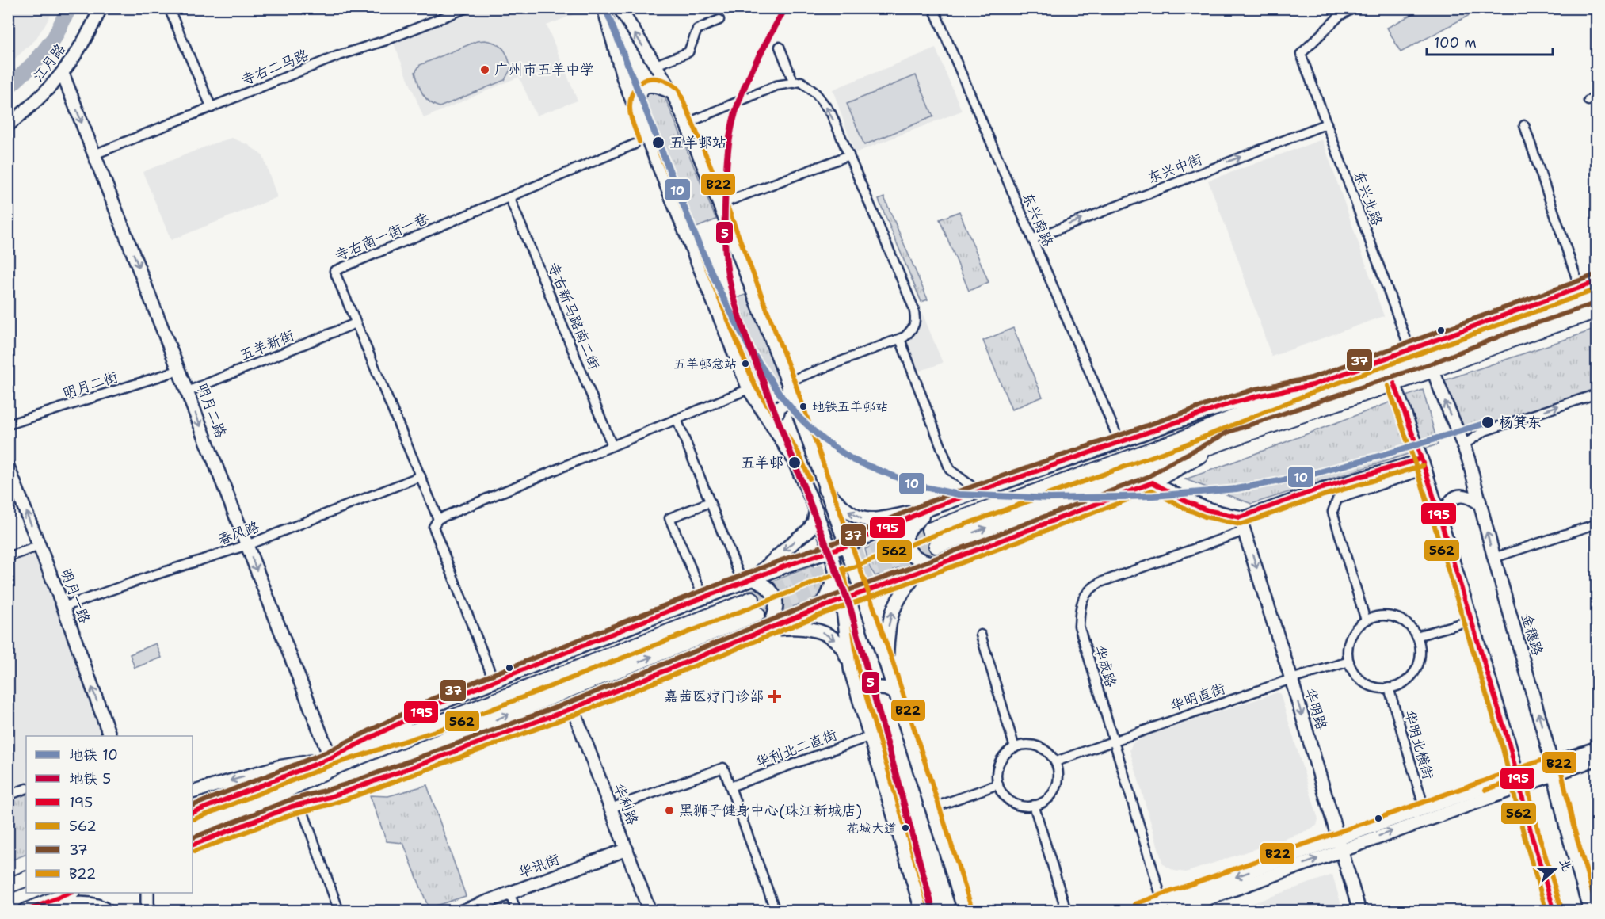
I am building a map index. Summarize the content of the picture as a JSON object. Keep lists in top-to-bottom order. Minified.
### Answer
{"streets":{"street":["江月路","寺右二马路","东兴中街","东兴北路","东兴南路","寺右南一街一巷","寺右新马路南二街","五羊新街","明月二街","明月二路","春风路","明月一路","金穗路","华成路","华明直街","华明路","华明北橫街","华利北二直街","华利路","华讯街"]},"crossings":[["江月路","明月二路"],["寺右二马路","明月二路"],["东兴中街","东兴北路"],["东兴中街","东兴南路"],["寺右南一街一巷","寺右新马路南二街"],["寺右南一街一巷","五羊新街"],["寺右南一街一巷","春风路"],["五羊新街","明月二路"],["明月二街","明月二路"],["明月二路","春风路"],["春风路","明月一路"],["华成路","华明直街"],["华成路","华明路"],["华明直街","华明路"],["华明直街","华明北橫街"],["华利路","华讯街"]],"one_way":["东兴中街","明月二路","明月一路","华明路"],"places":{"other":["广州市五羊中学","五羊邨站","五羊邨总站","地铁五羊邨站","杨箕东","五羊邨","黑狮子健身中心(珠江新城店)","花城大道"],"health":["嘉茜医疗门诊部"]},"lines":["metro line 10","metro line 5","transit line B22","transit line 37","transit line 195","transit line 562"],"legend":["地铁 10","地铁 5","195","562","37","B22"],"scale_bar":"100 m","north":"right"}
